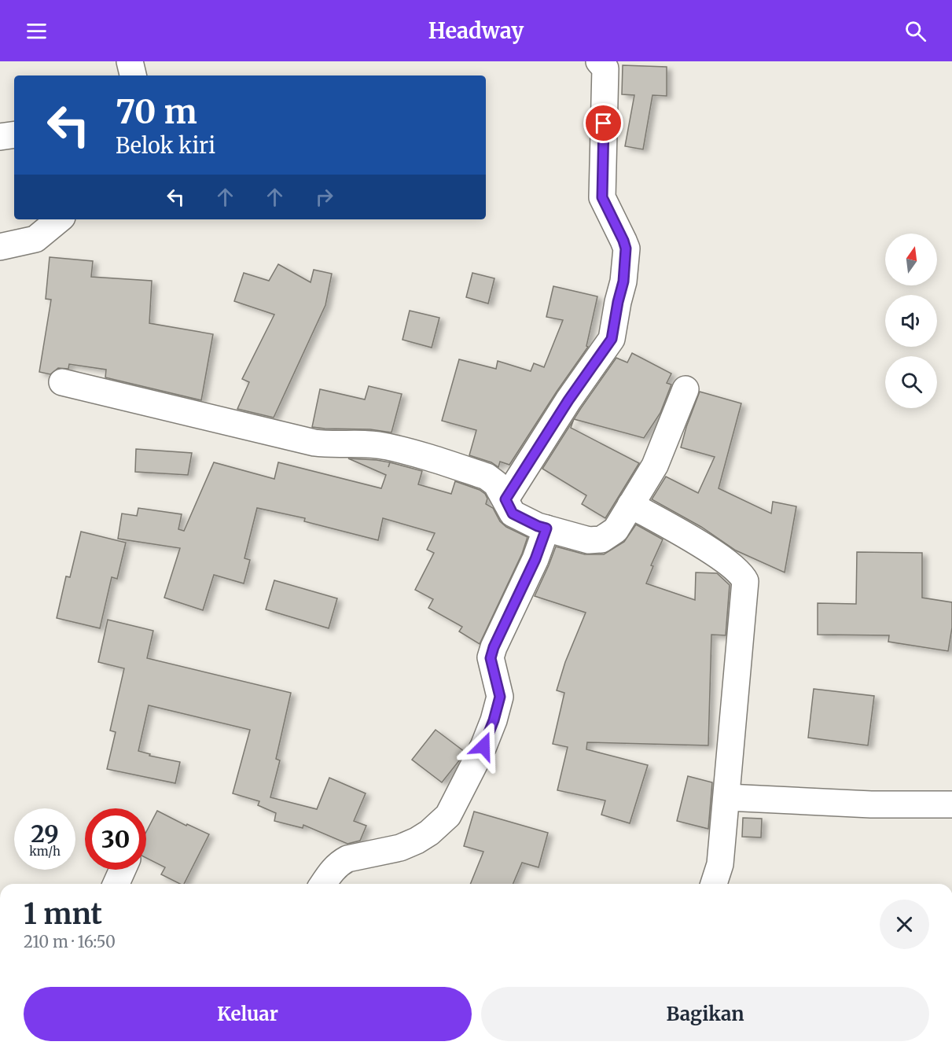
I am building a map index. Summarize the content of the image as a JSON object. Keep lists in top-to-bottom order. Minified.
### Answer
{"north":"top","page":{"header":"Headway","turn":["70 m","Belok kiri"],"speed":"29 km/h","limit":"30","heading":["1 mnt","210 m · 16:50"],"buttons":["Keluar","Bagikan"]}}
